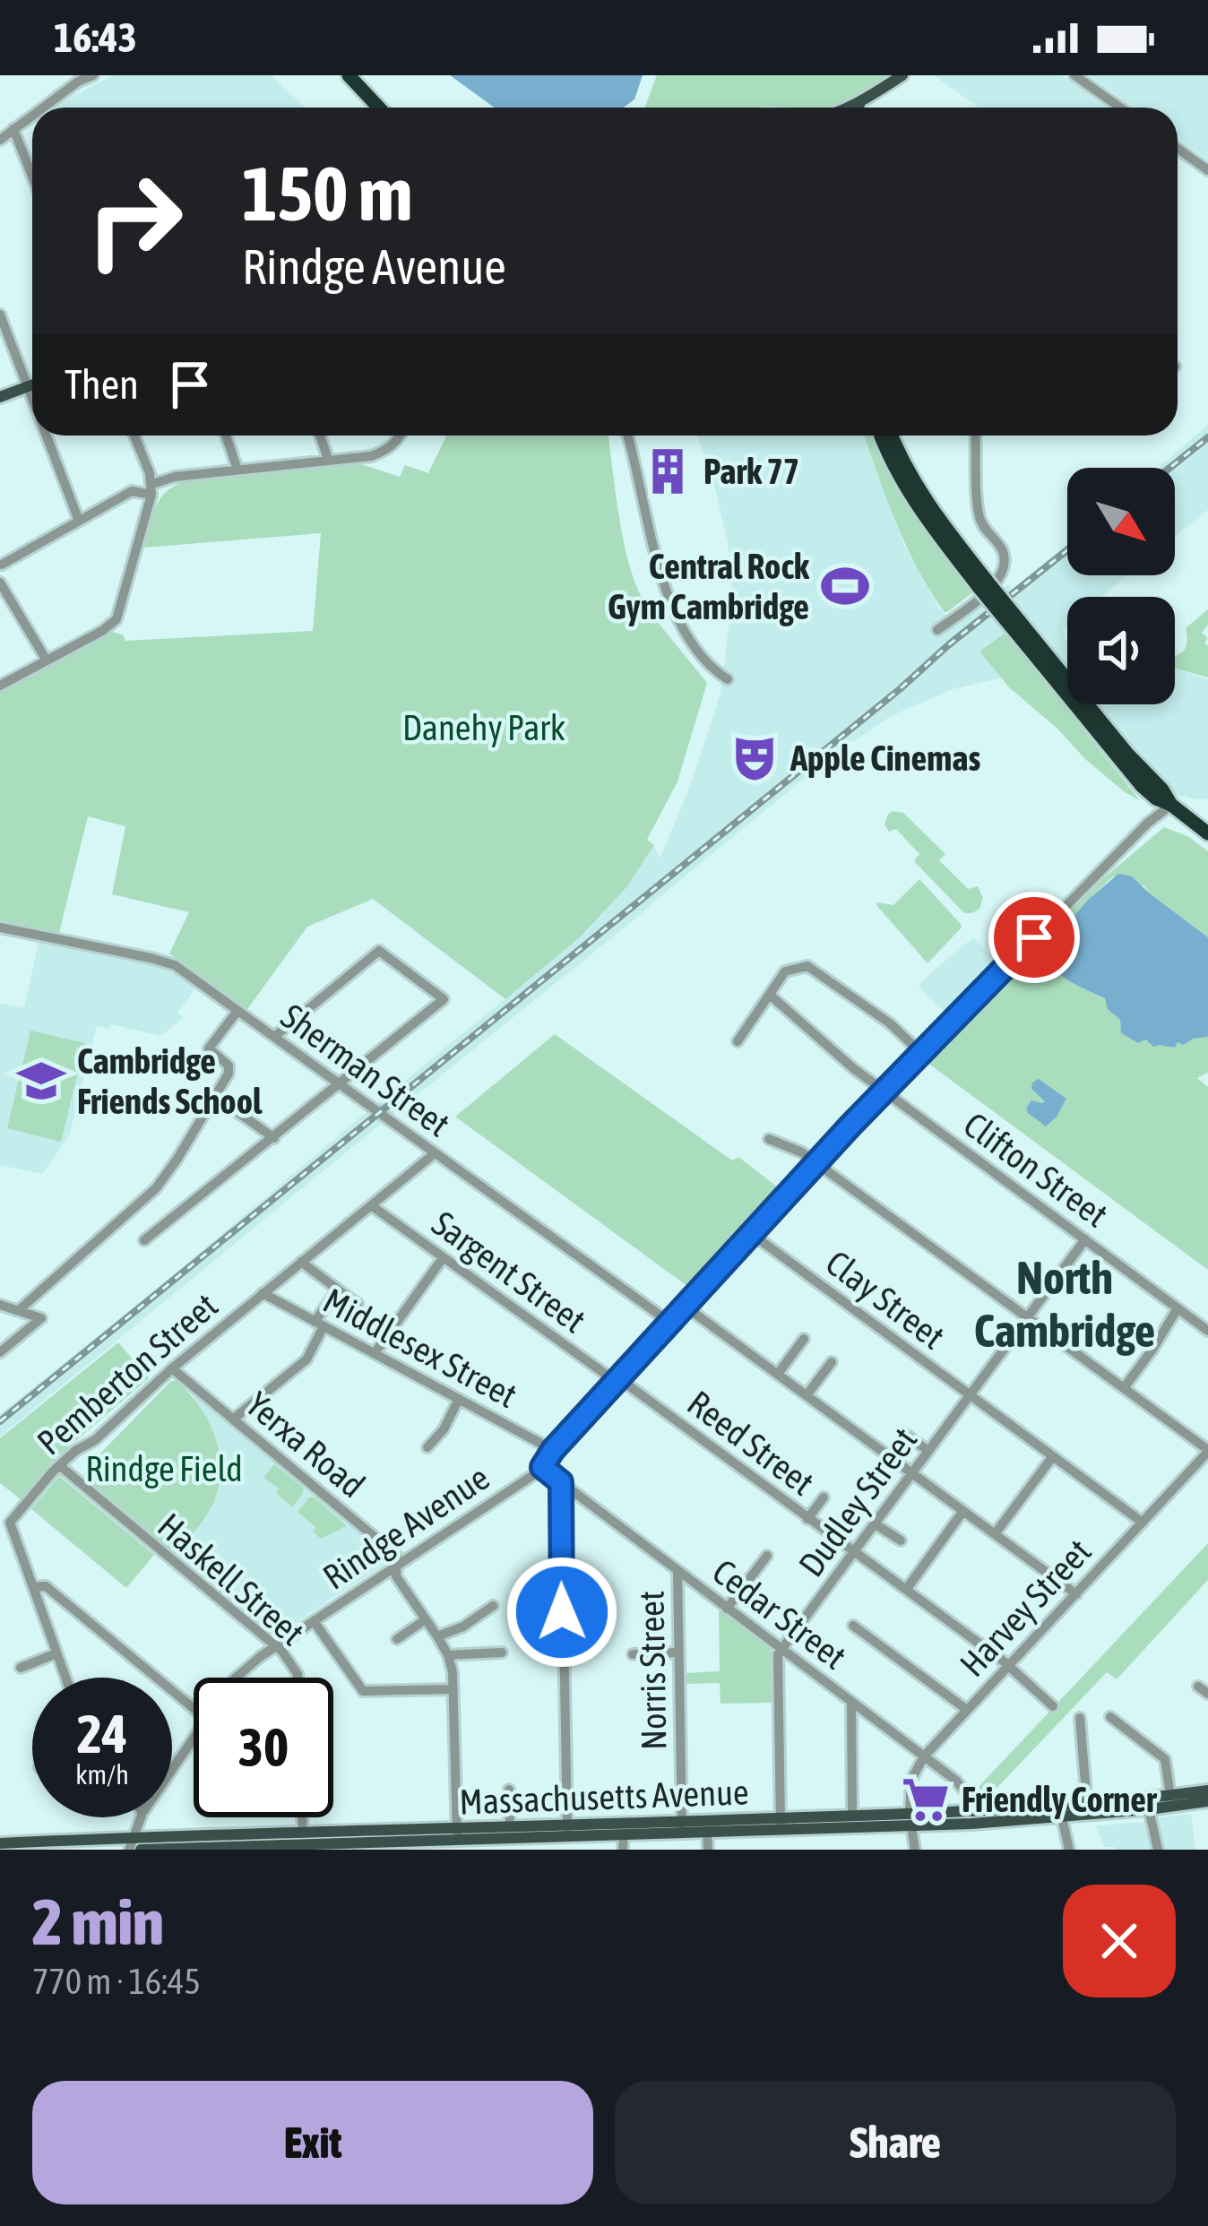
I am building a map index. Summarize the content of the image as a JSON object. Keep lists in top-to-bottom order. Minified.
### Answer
{"streets":{"main road":["Massachusetts Avenue"],"street":["Sherman Street","Clifton Street","Sargent Street","Clay Street","Middlesex Street","Pemberton Street","Reed Street","Yerxa Road","Dudley Street","Rindge Avenue","Haskell Street","Harvey Street","Cedar Street","Norris Street"]},"crossings":[["Sherman Street","Pemberton Street"],["Sherman Street","Rindge Avenue"],["Clifton Street","Dudley Street"],["Clifton Street","Rindge Avenue"],["Sargent Street","Pemberton Street"],["Sargent Street","Reed Street"],["Sargent Street","Rindge Avenue"],["Clay Street","Dudley Street"],["Clay Street","Rindge Avenue"],["Clay Street","Harvey Street"],["Middlesex Street","Pemberton Street"],["Middlesex Street","Rindge Avenue"],["Pemberton Street","Yerxa Road"],["Pemberton Street","Haskell Street"],["Reed Street","Dudley Street"],["Reed Street","Rindge Avenue"],["Reed Street","Harvey Street"],["Yerxa Road","Rindge Avenue"],["Dudley Street","Cedar Street"],["Rindge Avenue","Haskell Street"],["Rindge Avenue","Cedar Street"],["Rindge Avenue","Massachusetts Avenue"],["Harvey Street","Cedar Street"],["Harvey Street","Massachusetts Avenue"],["Cedar Street","Norris Street"],["Cedar Street","Massachusetts Avenue"],["Norris Street","Massachusetts Avenue"]],"districts":["North Cambridge"],"parks":["Danehy Park","Rindge Field"],"places":{"building":["Park 77"],"sports":["Central Rock Gym Cambridge"],"theatre":["Apple Cinemas"],"school or university":["Cambridge Friends School"],"supermarket":["Friendly Corner"]},"north":"bottom right","page":{"status":"16:43","turn":["150 m","Rindge Avenue"],"then":"Then","speed":"24 km/h","limit":"30","heading":["2 min","770 m · 16:45"],"buttons":["Exit","Share"]}}
